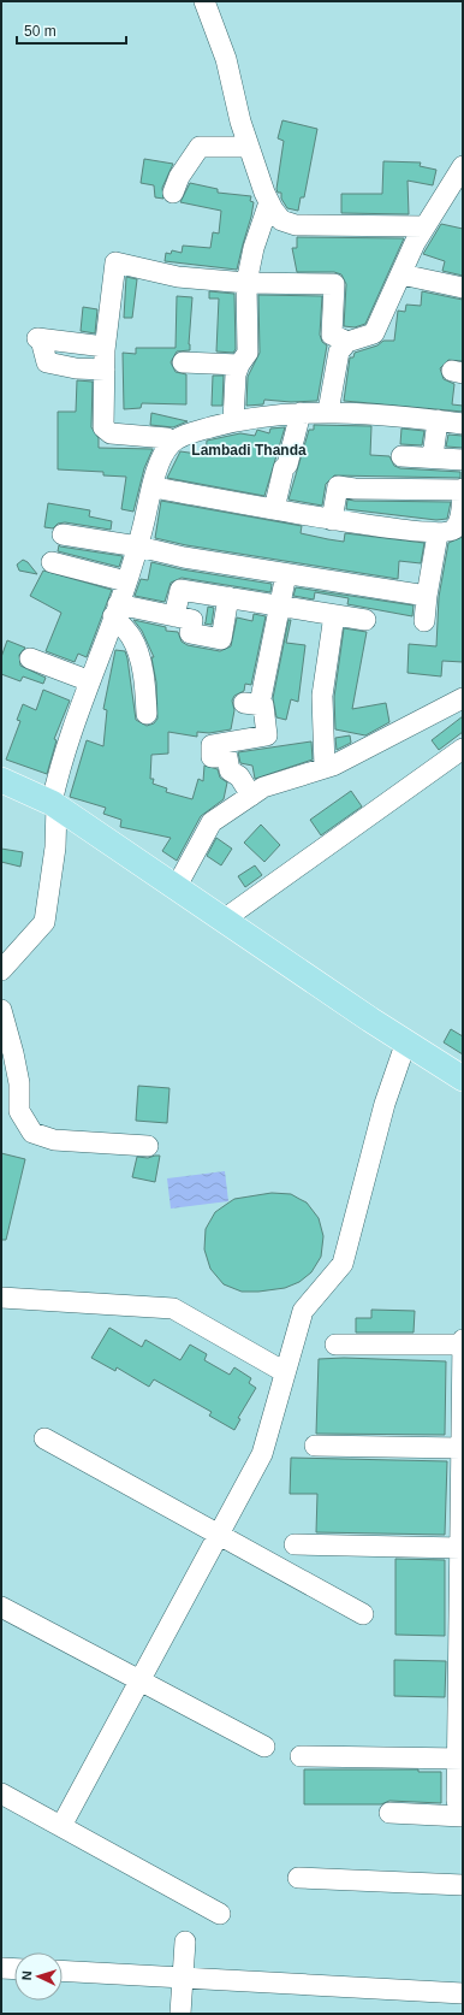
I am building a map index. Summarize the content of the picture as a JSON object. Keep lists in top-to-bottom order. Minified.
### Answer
{"districts":["Lambadi Thanda"],"scale_bar":"50 m","north":"left"}
